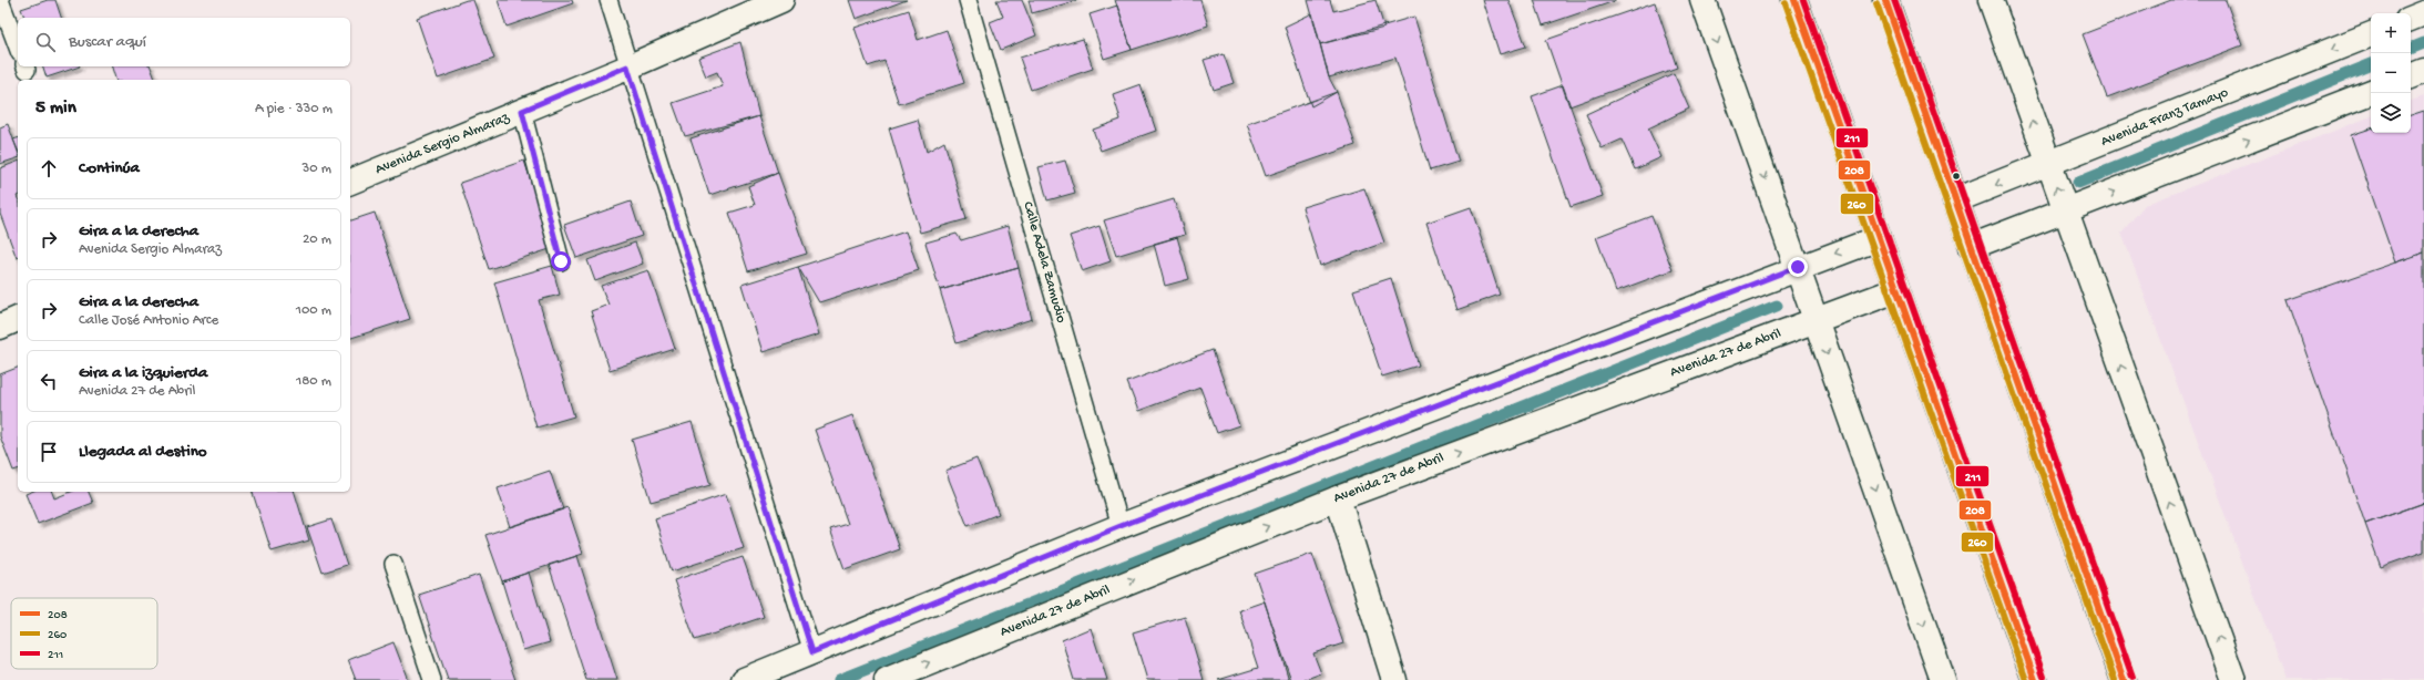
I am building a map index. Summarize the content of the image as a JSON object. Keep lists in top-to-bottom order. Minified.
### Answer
{"streets":{"street":["Avenida Franz Tamayo","Avenida Sergio Almaraz","Avenida 27 de Abril"],"lane":["Calle Adela Zamudio"]},"lines":["transit line 208","transit line 211","transit line 260"],"legend":["208","260","211"],"page":{"map_buttons":["+","−"],"search":"Buscar aquí","heading":["5 min","A pie · 330 m"],"list":[["Continúa","30 m"],["Gira a la derecha","Avenida Sergio Almaraz","20 m"],["Gira a la derecha","Calle José Antonio Arce","100 m"],["Gira a la izquierda","Avenida 27 de Abril","180 m"],"Llegada al destino"]}}
